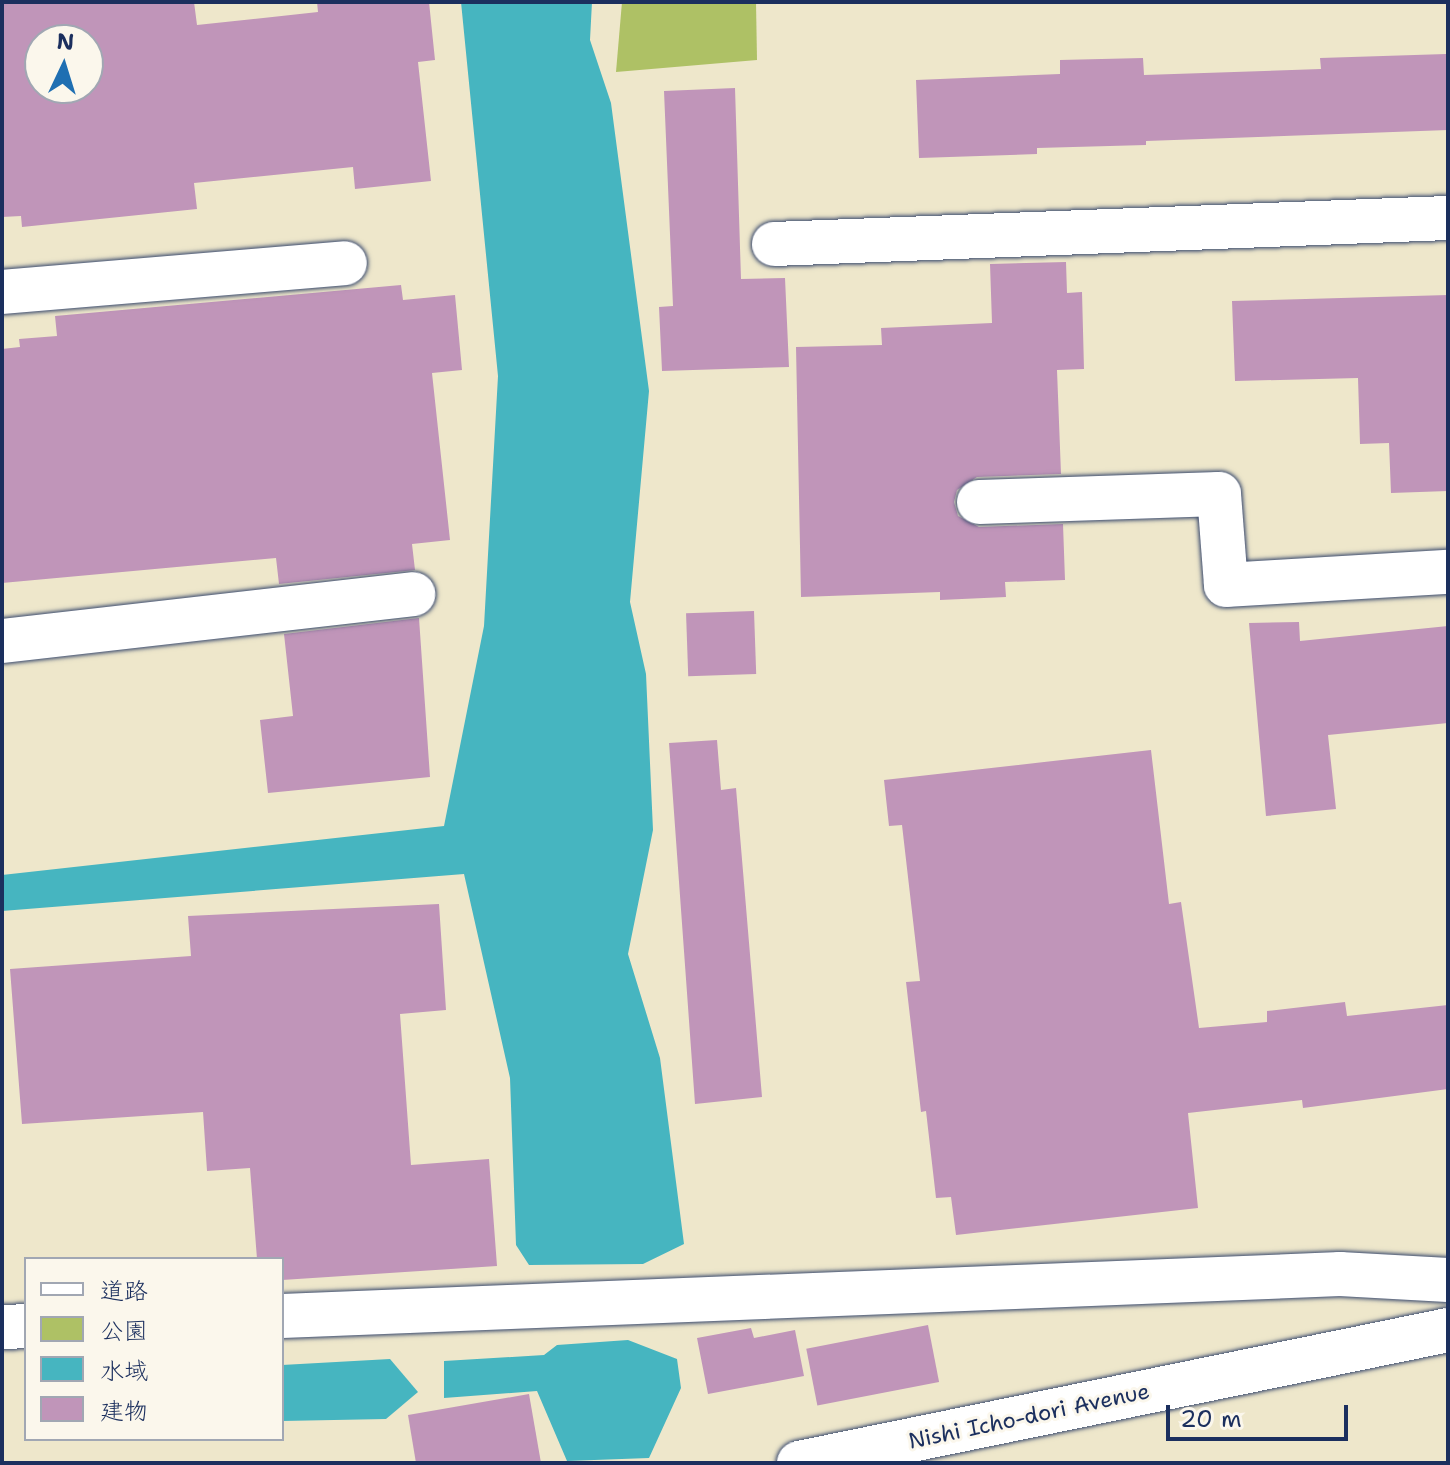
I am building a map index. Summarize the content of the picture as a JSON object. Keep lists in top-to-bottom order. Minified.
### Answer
{"streets":{"main road":["Nishi Icho-dori Avenue"]},"legend":["道路","公園","水域","建物"],"scale_bar":"20 m","north":"top"}
